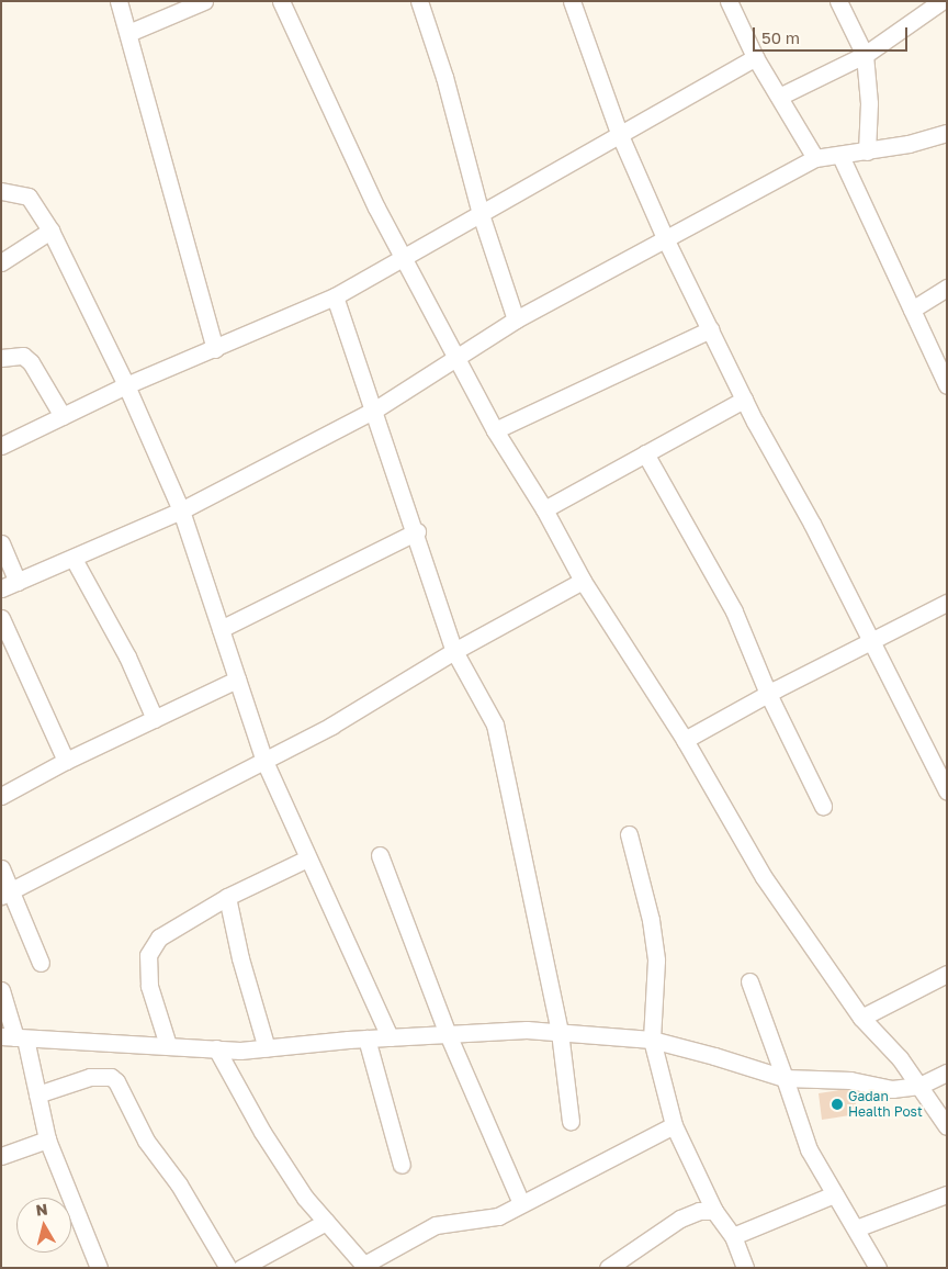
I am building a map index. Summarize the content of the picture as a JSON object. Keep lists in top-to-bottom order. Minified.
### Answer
{"places":["Gadan Health Post"],"scale_bar":"50 m","north":"top"}
